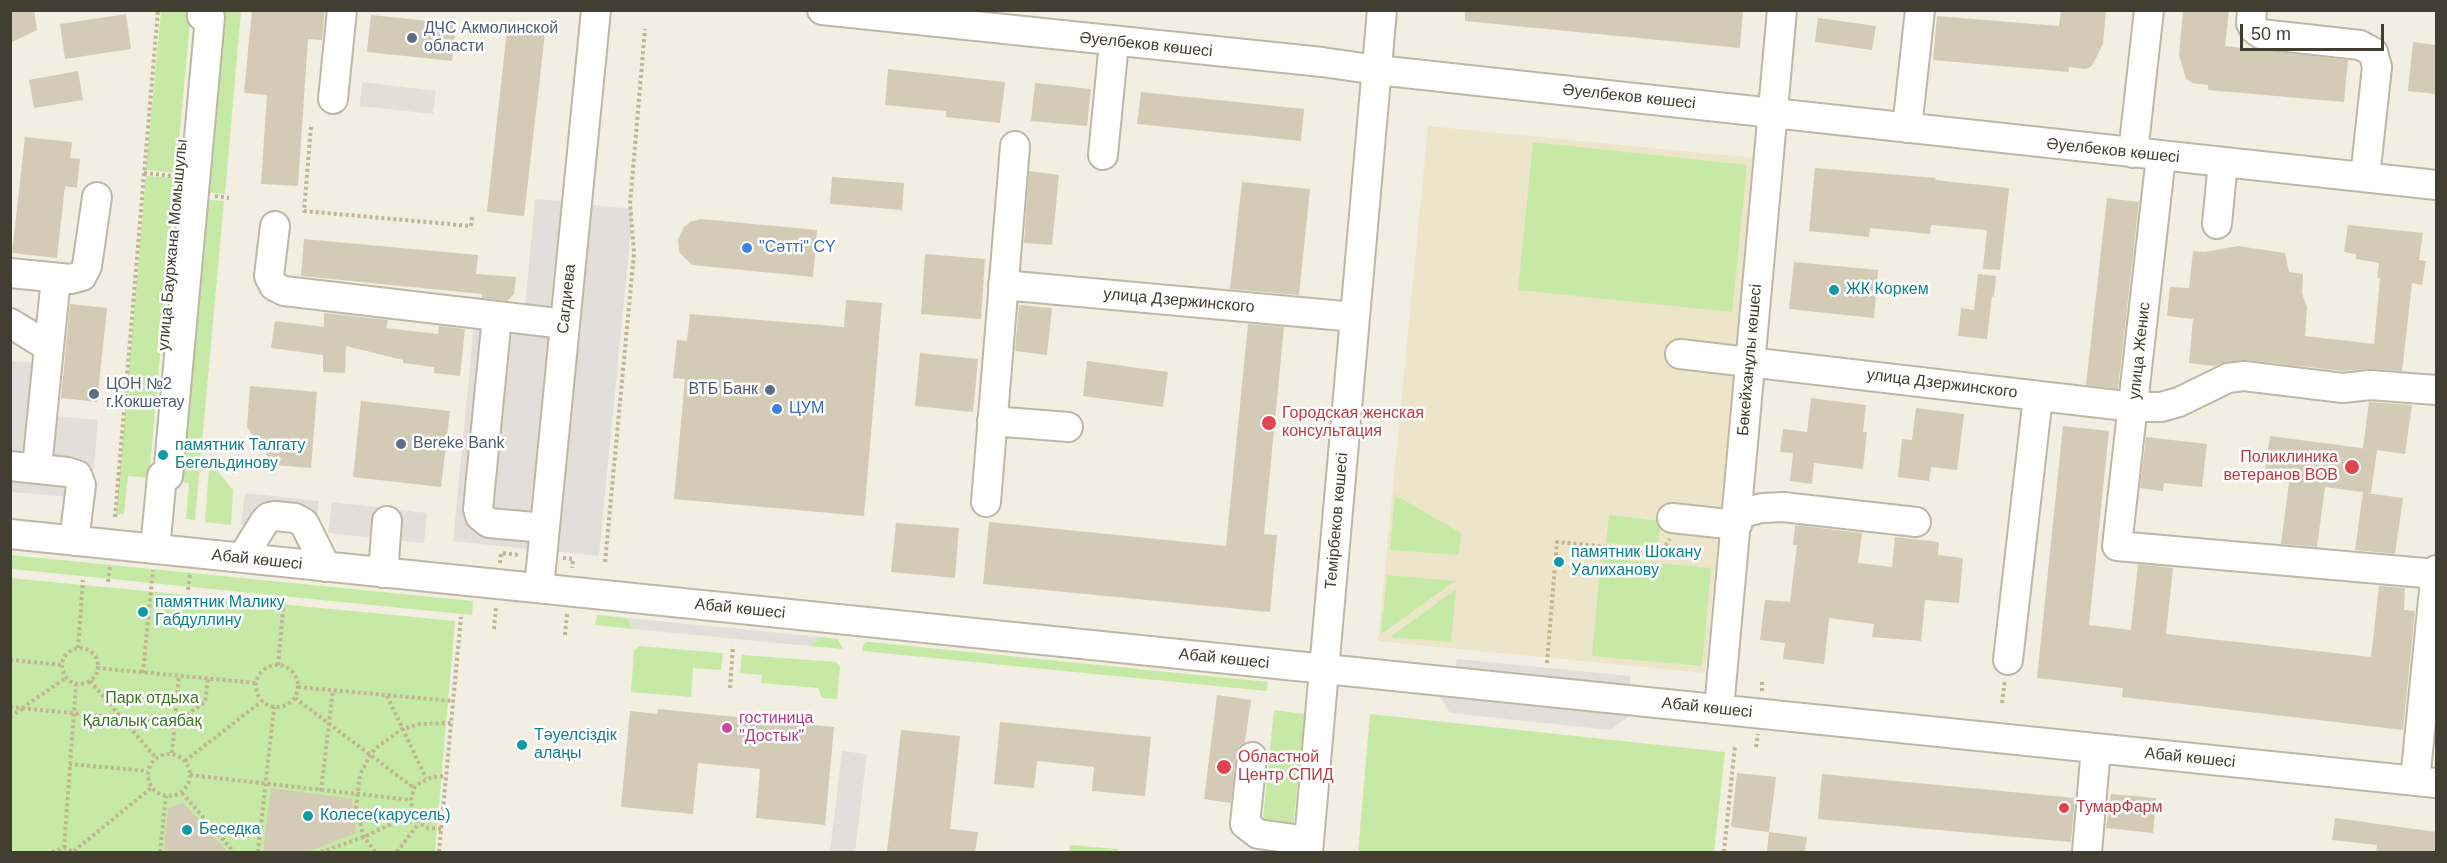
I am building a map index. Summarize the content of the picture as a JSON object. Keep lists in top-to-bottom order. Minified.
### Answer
{"streets":{"street":["Әуелбеков көшесі","улица Бауржана Момышулы","Сагдиева","улица Дзержинского","улица Женис","Бөкейханұлы көшесі","Темірбеков көшесі","Абай көшесі"]},"crossings":[["Әуелбеков көшесі","улица Женис"],["Әуелбеков көшесі","Бөкейханұлы көшесі"],["Әуелбеков көшесі","Темірбеков көшесі"],["улица Бауржана Момышулы","Абай көшесі"],["Сагдиева","Абай көшесі"],["улица Дзержинского","улица Женис"],["улица Дзержинского","Бөкейханұлы көшесі"],["улица Дзержинского","Темірбеков көшесі"],["Бөкейханұлы көшесі","Абай көшесі"],["Темірбеков көшесі","Абай көшесі"]],"parks":["Парк отдыха","Қалалық саябақ"],"places":["ДЧС Акмолинской области","\"Сәтті\" СY","ЖК Коркем","ВТБ Банк","ЦОН №2 г.Кокшетау","ЦУМ","Городская женская консультация","Bereke Bank","памятник Талгату Бегельдинову","Поликлиника ветеранов ВОВ","памятник Шокану Уалиханову","памятник Малику Габдуллину","гостиница \"Достык\"","Тәуелсіздік алаңы","Областной Центр СПИД","ТумарФарм","Колесе(карусель)","Беседка"],"scale_bar":"50 m"}
